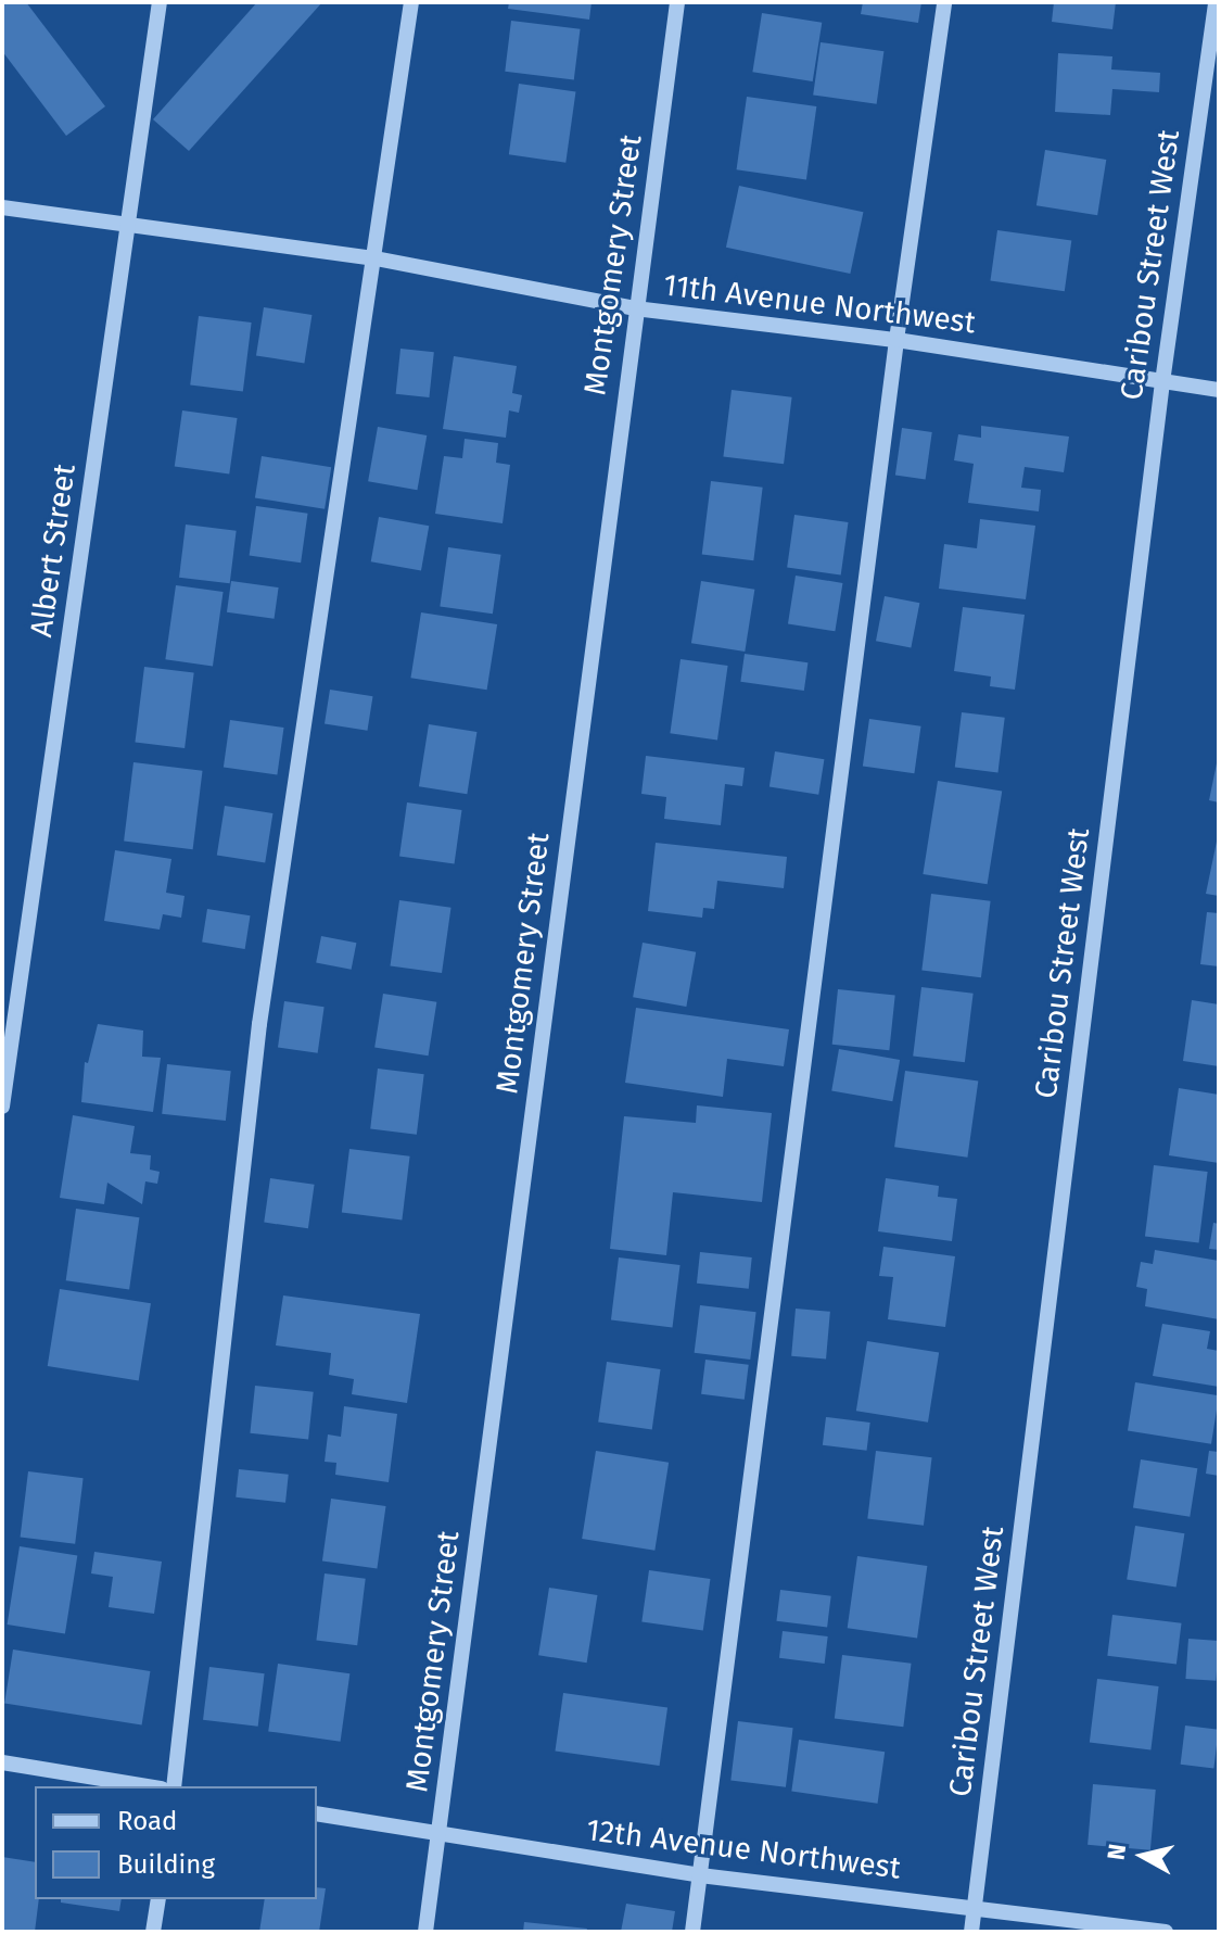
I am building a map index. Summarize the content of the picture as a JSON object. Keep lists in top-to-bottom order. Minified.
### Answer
{"streets":{"street":["Montgomery Street","Caribou Street West","11th Avenue Northwest","Albert Street","12th Avenue Northwest"]},"crossings":[["Montgomery Street","11th Avenue Northwest"],["Montgomery Street","12th Avenue Northwest"],["Caribou Street West","11th Avenue Northwest"],["Caribou Street West","12th Avenue Northwest"],["11th Avenue Northwest","Albert Street"]],"legend":["Road","Building"],"north":"left"}
